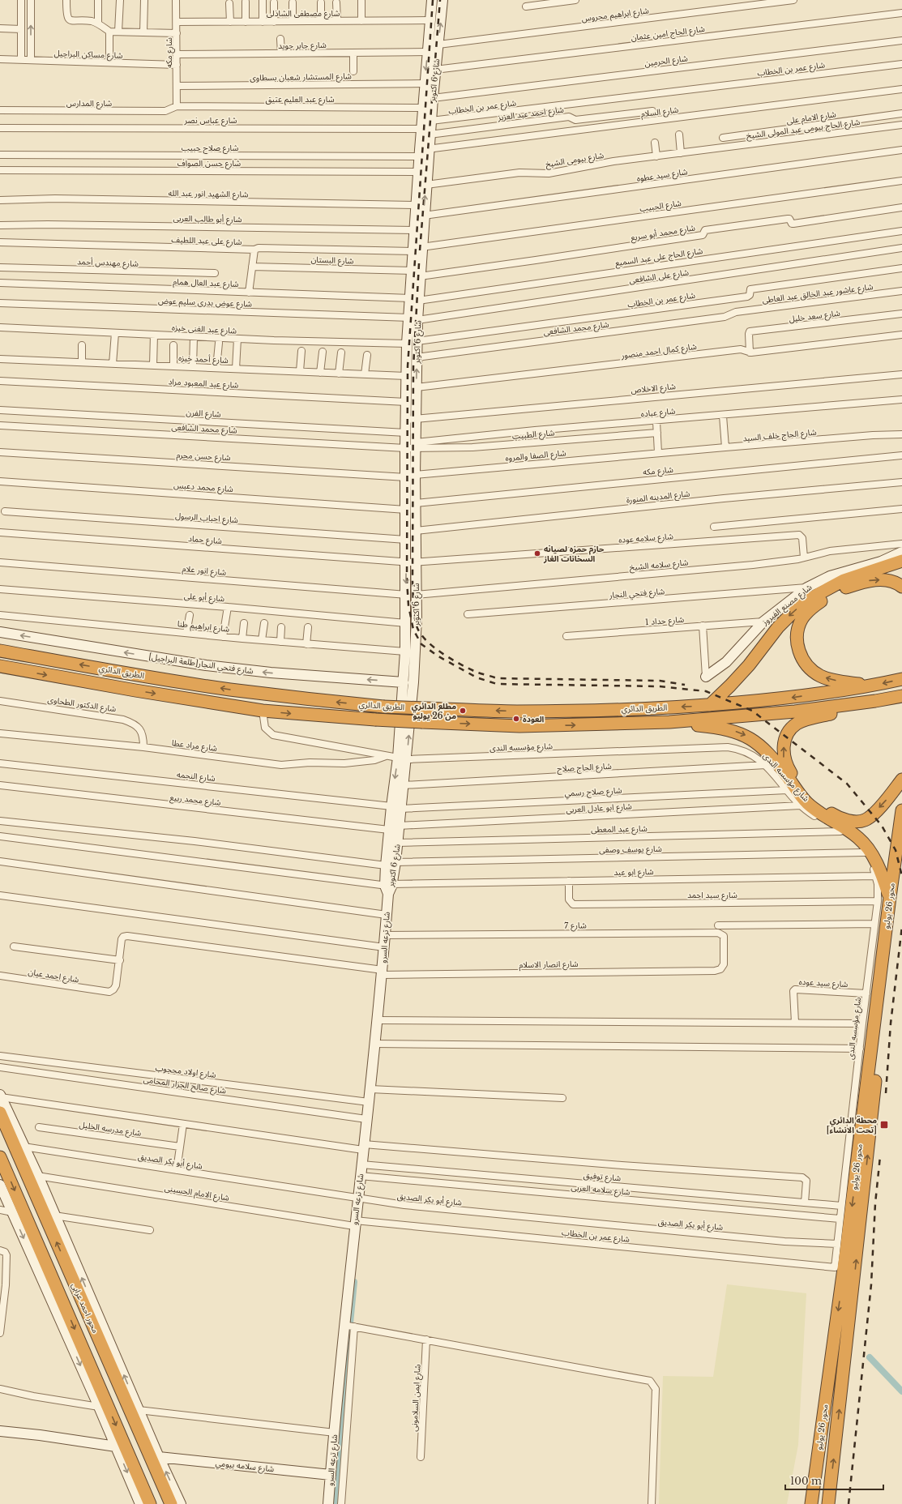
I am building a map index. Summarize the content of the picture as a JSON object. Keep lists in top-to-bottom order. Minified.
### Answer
{"streets":{"highway":["الطريق الدائري","محور 26 يوليو","محور احمد عرابى"],"street":["شارع مصطفى الشاذلى","شارع ابراهيم محروس","شارع الحاج امين عثمان","شارع جابر جويد","شارع مكه","شارع مساكن البراجيل","شارع الحرمين","شارع عمر بن الخطاب","شارع المستشار شعبان بسطاوى","شارع 6 اكتوبر","شارع عبد العليم عتيق","شارع المدارس","شارع السلام","شارع احمد عبد العزيز","شارع الامام على","شارع عباس نصر","شارع الحاج بيومى عبد المولى الشيخ","شارع صلاح حبيب","شارع بيومى الشيخ","شارع حسن الصواف","شارع سيد عطوه","شارع الشهيد انور عبد الله","شارع الحبيب","شارع أبو طالب العربى","شارع محمد أبو سريع","شارع على عبد اللطيف","شارع الحاج على عبد السميع","شارع البستان","شارع مهندس أحمد","شارع على الشافعى","شارع عبد العال همام","شارع عاشور عبد الخالق عبد العاطى","شارع عوض بدرى سليم عوض","شارع سعد خليل","شارع محمد الشافعى","شارع عبد الغنى خيزه","شارع كمال احمد منصور","شارع أحمد خيزه","شارع عبد المعبود مراد","شارع الاخلاص","شارع عباده","شارع الفرن","شارع الطبيب","شارع الحاج خلف السيد","شارع الصفا والمروه","شارع حسن محرم","شارع محمد دعبس","شارع المدينه المنورة","شارع احباب الرسول","شارع سلامه عوده","شارع حماد","شارع سلامه الشيخ","شارع انور علام","شارع فتحي النجار","شارع أبو على","شارع مصنع الفيروز","شارع حداد 1","شارع ابراهيم طنا","شارع فتحي النجار[طلعة البراجيل]","شارع الدكتور الطحاوى","شارع مراد عطا","شارع مؤسسه الندى","شارع الحاج صلاح","شارع النجمه","شارع صلاح رسمي","شارع محمد ربيع","شارع ابو عادل العربى","شارع عبد المعطى","شارع يوسف وصفى","شارع ابو عيد","شارع سيد احمد","شارع 7","شارع ترعه السرو","شارع انصار الاسلام","شارع احمد عيان","شارع سيد عوده","شارع اولاد محجوب","شارع صالح الجزار المحامى","شارع مدرسه الخليل","شارع أبو بكر الصديق","شارع توفيق","شارع سلامه العربى","شارع الامام الحسينى","شارع ايمن السلامونى","شارع سلامه بيومي"]},"crossings":[["شارع مصطفى الشاذلى","شارع مكه"],["شارع مصطفى الشاذلى","شارع 6 اكتوبر"],["شارع ابراهيم محروس","شارع 6 اكتوبر"],["شارع الحاج امين عثمان","شارع 6 اكتوبر"],["شارع جابر جويد","شارع مكه"],["شارع جابر جويد","شارع 6 اكتوبر"],["شارع مكه","شارع مساكن البراجيل"],["شارع مكه","شارع المستشار شعبان بسطاوى"],["شارع مكه","شارع 6 اكتوبر"],["شارع مكه","شارع عبد العليم عتيق"],["شارع مكه","شارع المدارس"],["شارع الحرمين","شارع 6 اكتوبر"],["شارع عمر بن الخطاب","شارع 6 اكتوبر"],["شارع عمر بن الخطاب","شارع مؤسسه الندى"],["شارع عمر بن الخطاب","شارع ترعه السرو"],["شارع عمر بن الخطاب","شارع الامام الحسينى"],["شارع المستشار شعبان بسطاوى","شارع 6 اكتوبر"],["شارع 6 اكتوبر","شارع عبد العليم عتيق"],["شارع 6 اكتوبر","شارع السلام"],["شارع 6 اكتوبر","شارع احمد عبد العزيز"],["شارع 6 اكتوبر","شارع عباس نصر"],["شارع 6 اكتوبر","شارع صلاح حبيب"],["شارع 6 اكتوبر","شارع بيومى الشيخ"],["شارع 6 اكتوبر","شارع حسن الصواف"],["شارع 6 اكتوبر","شارع سيد عطوه"],["شارع 6 اكتوبر","شارع الشهيد انور عبد الله"],["شارع 6 اكتوبر","شارع الحبيب"],["شارع 6 اكتوبر","شارع أبو طالب العربى"],["شارع 6 اكتوبر","شارع محمد أبو سريع"],["شارع 6 اكتوبر","شارع على عبد اللطيف"],["شارع 6 اكتوبر","شارع الحاج على عبد السميع"],["شارع 6 اكتوبر","شارع البستان"],["شارع 6 اكتوبر","شارع على الشافعى"],["شارع 6 اكتوبر","شارع عبد العال همام"],["شارع 6 اكتوبر","شارع عوض بدرى سليم عوض"],["شارع 6 اكتوبر","شارع محمد الشافعى"],["شارع 6 اكتوبر","شارع عبد الغنى خيزه"],["شارع 6 اكتوبر","شارع كمال احمد منصور"],["شارع 6 اكتوبر","شارع أحمد خيزه"],["شارع 6 اكتوبر","شارع عبد المعبود مراد"],["شارع 6 اكتوبر","شارع الاخلاص"],["شارع 6 اكتوبر","شارع عباده"],["شارع 6 اكتوبر","شارع الفرن"],["شارع 6 اكتوبر","شارع الطبيب"],["شارع 6 اكتوبر","شارع الصفا والمروه"],["شارع 6 اكتوبر","شارع حسن محرم"],["شارع 6 اكتوبر","شارع محمد دعبس"],["شارع 6 اكتوبر","شارع المدينه المنورة"],["شارع 6 اكتوبر","شارع احباب الرسول"],["شارع 6 اكتوبر","شارع سلامه عوده"],["شارع 6 اكتوبر","شارع حماد"],["شارع 6 اكتوبر","شارع سلامه الشيخ"],["شارع 6 اكتوبر","شارع انور علام"],["شارع 6 اكتوبر","شارع أبو على"],["شارع 6 اكتوبر","شارع ابراهيم طنا"],["شارع 6 اكتوبر","شارع فتحي النجار[طلعة البراجيل]"],["شارع 6 اكتوبر","شارع مؤسسه الندى"],["شارع 6 اكتوبر","شارع الحاج صلاح"],["شارع 6 اكتوبر","شارع النجمه"],["شارع 6 اكتوبر","شارع صلاح رسمي"],["شارع 6 اكتوبر","شارع محمد ربيع"],["شارع 6 اكتوبر","شارع ابو عادل العربى"],["شارع 6 اكتوبر","شارع عبد المعطى"],["شارع 6 اكتوبر","شارع يوسف وصفى"],["شارع 6 اكتوبر","شارع ابو عيد"],["شارع 6 اكتوبر","شارع ترعه السرو"],["شارع عبد العليم عتيق","شارع المدارس"],["شارع السلام","شارع صلاح حبيب"],["شارع احمد عبد العزيز","شارع عباس نصر"],["شارع الحاج بيومى عبد المولى الشيخ","شارع بيومى الشيخ"],["شارع الحبيب","شارع على عبد اللطيف"],["شارع محمد أبو سريع","شارع البستان"],["شارع الحاج على عبد السميع","شارع عبد العال همام"],["شارع على الشافعى","شارع عوض بدرى سليم عوض"],["شارع عاشور عبد الخالق عبد العاطى","شارع محمد الشافعى"],["شارع سعد خليل","شارع كمال احمد منصور"],["شارع محمد الشافعى","شارع عباده"],["شارع محمد الشافعى","شارع الطبيب"],["شارع عباده","شارع الطبيب"],["شارع الحاج خلف السيد","شارع الصفا والمروه"],["شارع الصفا والمروه","شارع حسن محرم"],["شارع سلامه عوده","شارع حماد"],["شارع سلامه عوده","شارع سلامه الشيخ"],["شارع سلامه الشيخ","شارع انور علام"],["شارع فتحي النجار","شارع مصنع الفيروز"],["شارع مصنع الفيروز","شارع حداد 1"],["الطريق الدائري","شارع مؤسسه الندى"],["شارع الدكتور الطحاوى","شارع مراد عطا"],["شارع مراد عطا","شارع مؤسسه الندى"],["شارع مؤسسه الندى","شارع الحاج صلاح"],["شارع مؤسسه الندى","شارع صلاح رسمي"],["شارع مؤسسه الندى","شارع ابو عادل العربى"],["شارع مؤسسه الندى","شارع عبد المعطى"],["شارع مؤسسه الندى","شارع يوسف وصفى"],["شارع مؤسسه الندى","شارع ابو عيد"],["شارع مؤسسه الندى","شارع سيد احمد"],["شارع مؤسسه الندى","شارع سيد عوده"],["شارع مؤسسه الندى","شارع أبو بكر الصديق"],["شارع مؤسسه الندى","شارع توفيق"],["شارع مؤسسه الندى","شارع سلامه العربى"],["شارع النجمه","شارع صلاح رسمي"],["شارع ابو عيد","شارع سيد احمد"],["شارع ابو عيد","شارع ترعه السرو"],["شارع 7","شارع ترعه السرو"],["شارع 7","شارع انصار الاسلام"],["شارع ترعه السرو","شارع انصار الاسلام"],["شارع ترعه السرو","شارع اولاد محجوب"],["شارع ترعه السرو","شارع صالح الجزار المحامى"],["شارع ترعه السرو","شارع أبو بكر الصديق"],["شارع ترعه السرو","شارع توفيق"],["شارع ترعه السرو","شارع سلامه العربى"],["شارع ترعه السرو","شارع الامام الحسينى"],["شارع ترعه السرو","شارع سلامه بيومي"],["شارع انصار الاسلام","شارع احمد عيان"]],"one_way":["شارع فتحي النجار[طلعة البراجيل]"],"places":{"other":["حازم حمزه لصيانه السخانات الغاز","مطلع الدائري من 26 يوليو","العودة"],"transit":["محطة الدائري [تحت الانشاء]"]},"scale_bar":"100 m"}
